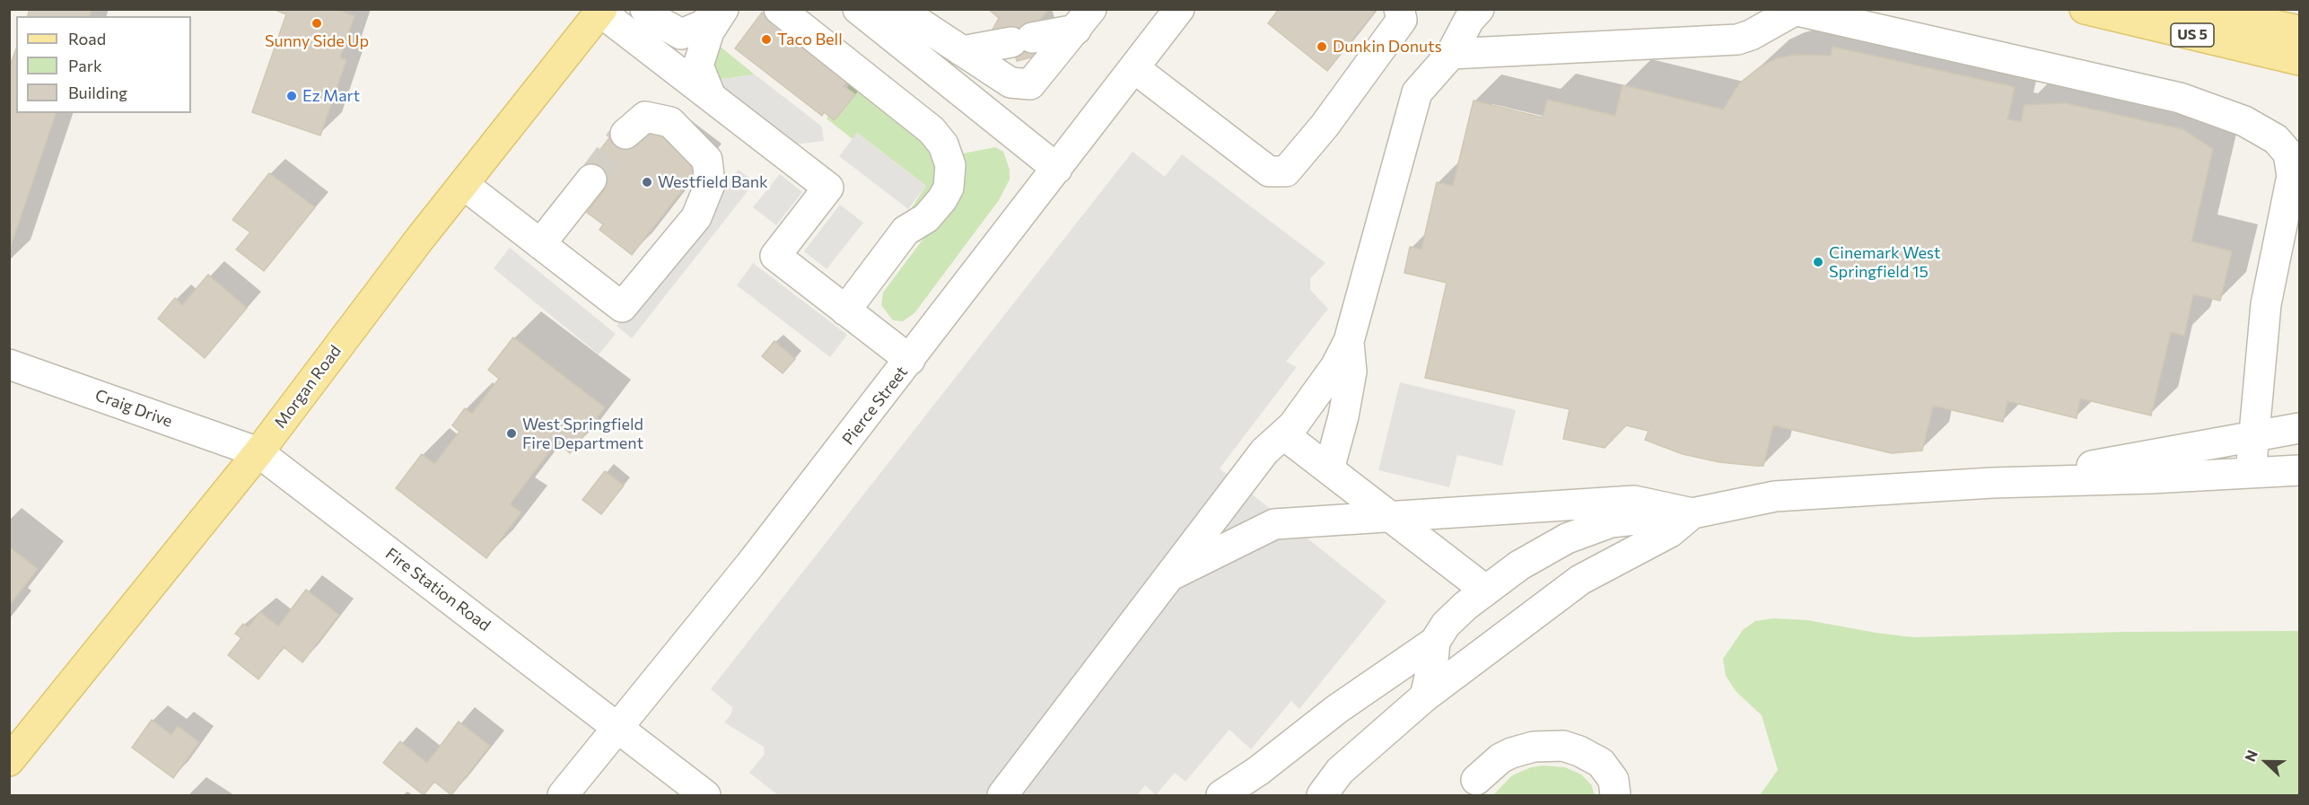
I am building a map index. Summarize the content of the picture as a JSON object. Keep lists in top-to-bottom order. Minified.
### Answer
{"streets":{"main road":["US 5","Morgan Road"],"street":["Pierce Street","Craig Drive","Fire Station Road"]},"crossings":[["Morgan Road","Craig Drive"],["Morgan Road","Fire Station Road"],["Pierce Street","Fire Station Road"],["Craig Drive","Fire Station Road"]],"places":["Sunny Side Up","Taco Bell","Dunkin Donuts","Ez Mart","Westfield Bank","Cinemark West Springfield 15","West Springfield Fire Department"],"legend":["Road","Park","Building"],"north":"left"}
